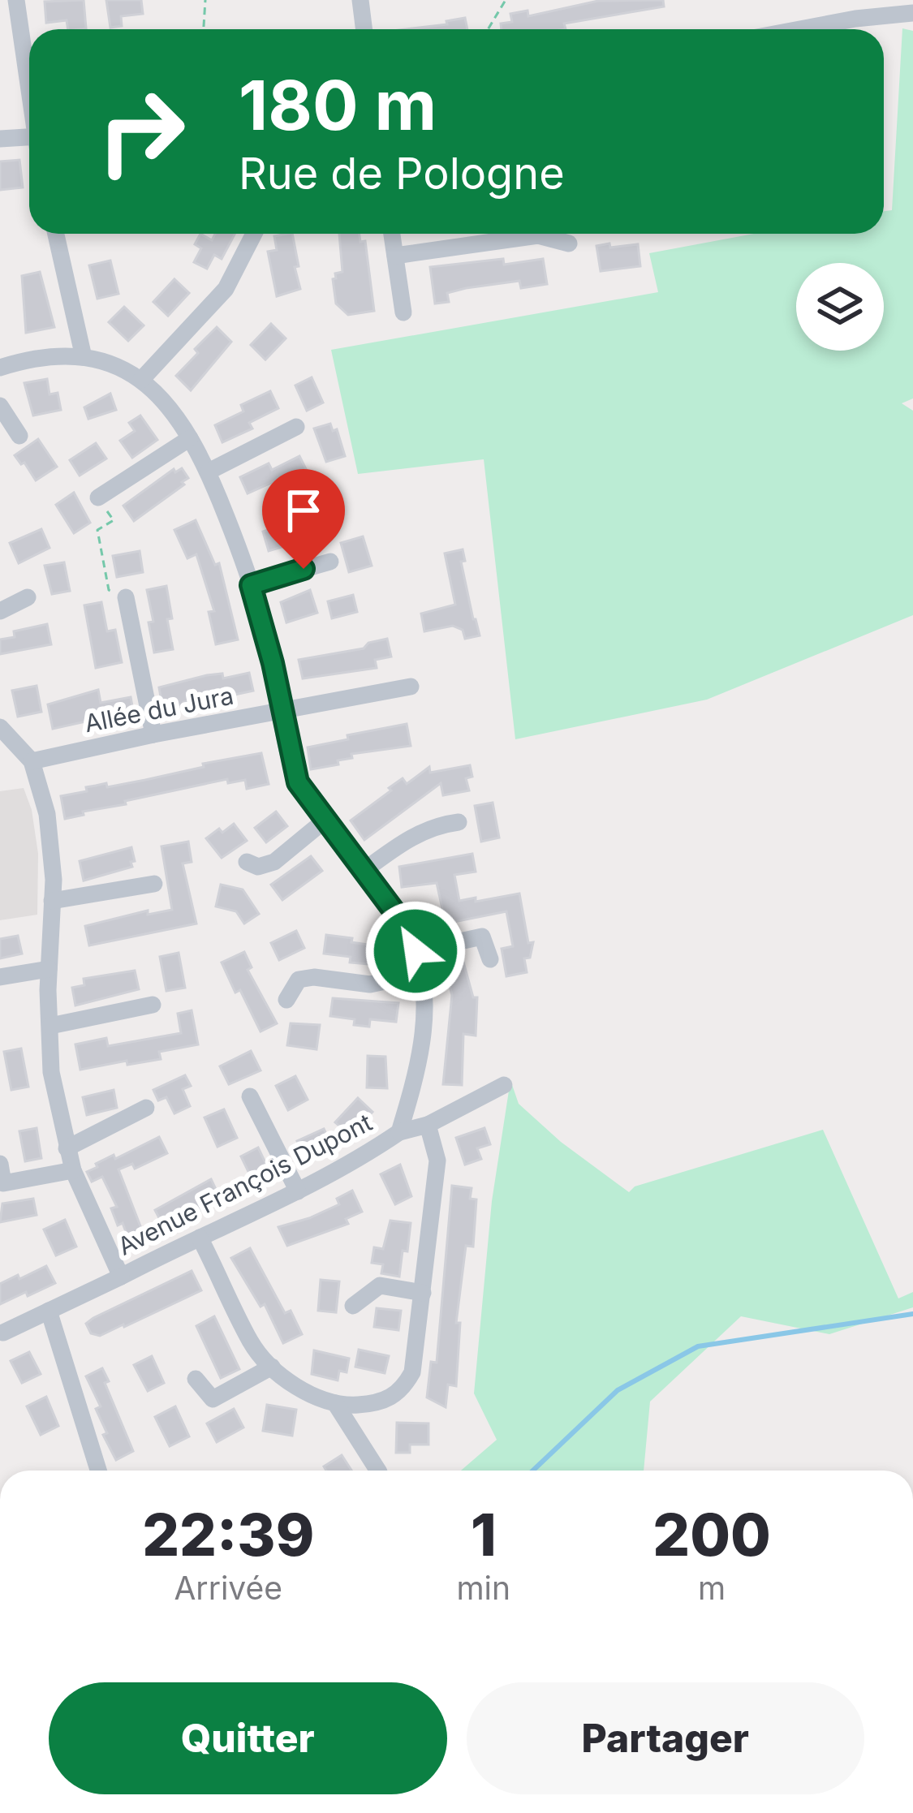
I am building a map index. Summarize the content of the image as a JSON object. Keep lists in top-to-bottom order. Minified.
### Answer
{"streets":{"street":["Allée du Jura","Avenue François Dupont"]},"crossings":[["Allée du Jura","Avenue François Dupont"]],"page":{"turn":["180 m","Rue de Pologne"],"eta":["22:39","Arrivée","1","min","200","m"],"buttons":["Quitter","Partager"]}}
